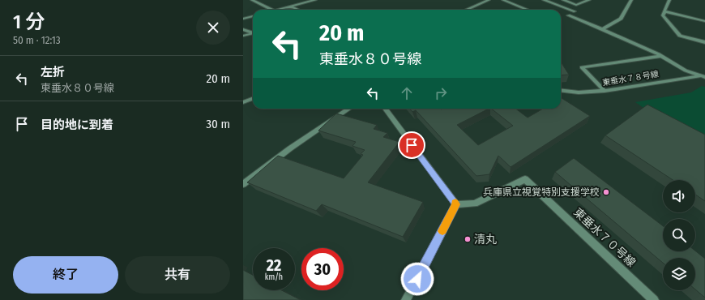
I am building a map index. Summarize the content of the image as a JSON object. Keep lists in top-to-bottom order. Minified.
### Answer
{"streets":{"street":["東垂水７８号線","東垂水７０号線"]},"places":["兵庫県立視覚特別支援学校","清丸"],"page":{"heading":["1 分","50 m · 12:13"],"turn":["20 m","東垂水８０号線"],"list":[{"name":"左折","note":"東垂水８０号線","value":"20 m"},{"name":"目的地に到着","value":"30 m"}],"speed":"22 km/h","limit":"30","buttons":["終了","共有"]}}
